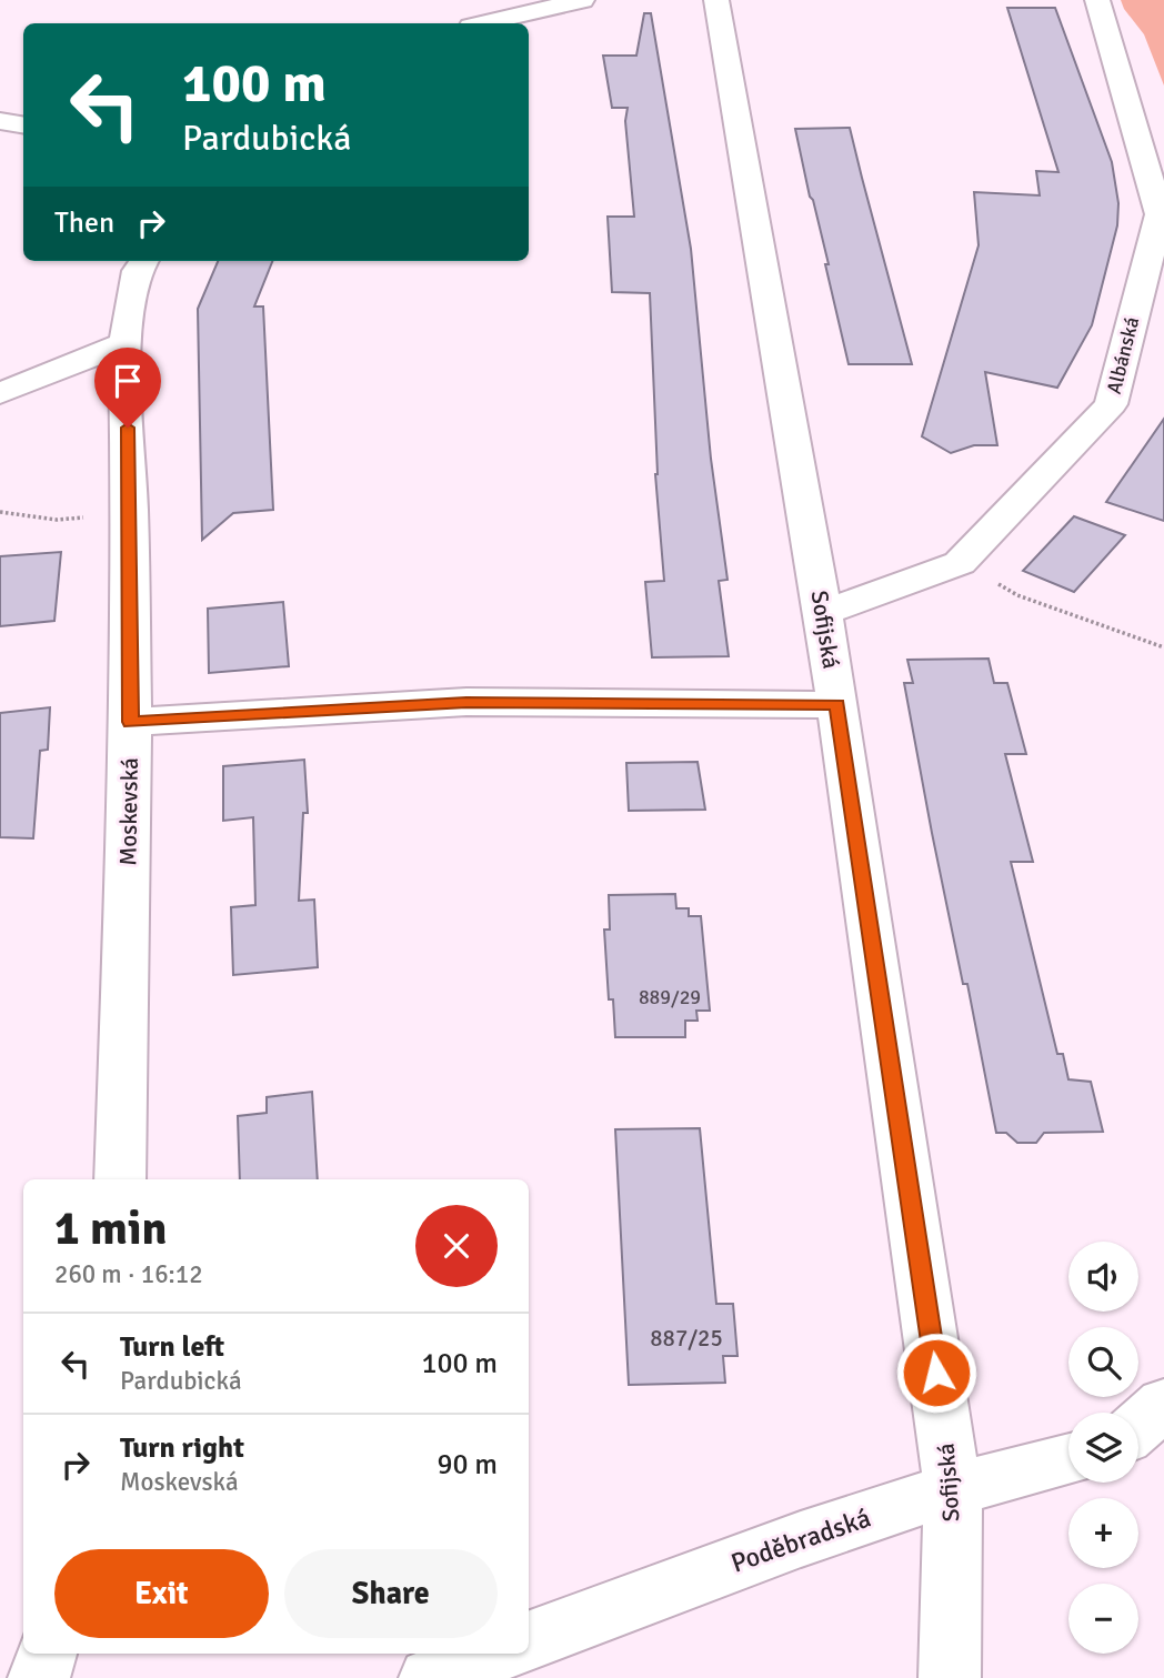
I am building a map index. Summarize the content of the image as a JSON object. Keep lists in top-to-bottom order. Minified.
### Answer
{"streets":{"street":["Albánská","Sofijská","Moskevská","Poděbradská"]},"crossings":[["Albánská","Sofijská"],["Sofijská","Poděbradská"]],"house_numbers":["889/29","887/25"],"page":{"turn":["100 m","Pardubická"],"then":"Then","heading":["1 min","260 m · 16:12"],"map_buttons":["+","−"],"list":[{"name":"Turn left","note":"Pardubická","value":"100 m"},{"name":"Turn right","note":"Moskevská","value":"90 m"}],"buttons":["Exit","Share"]}}
